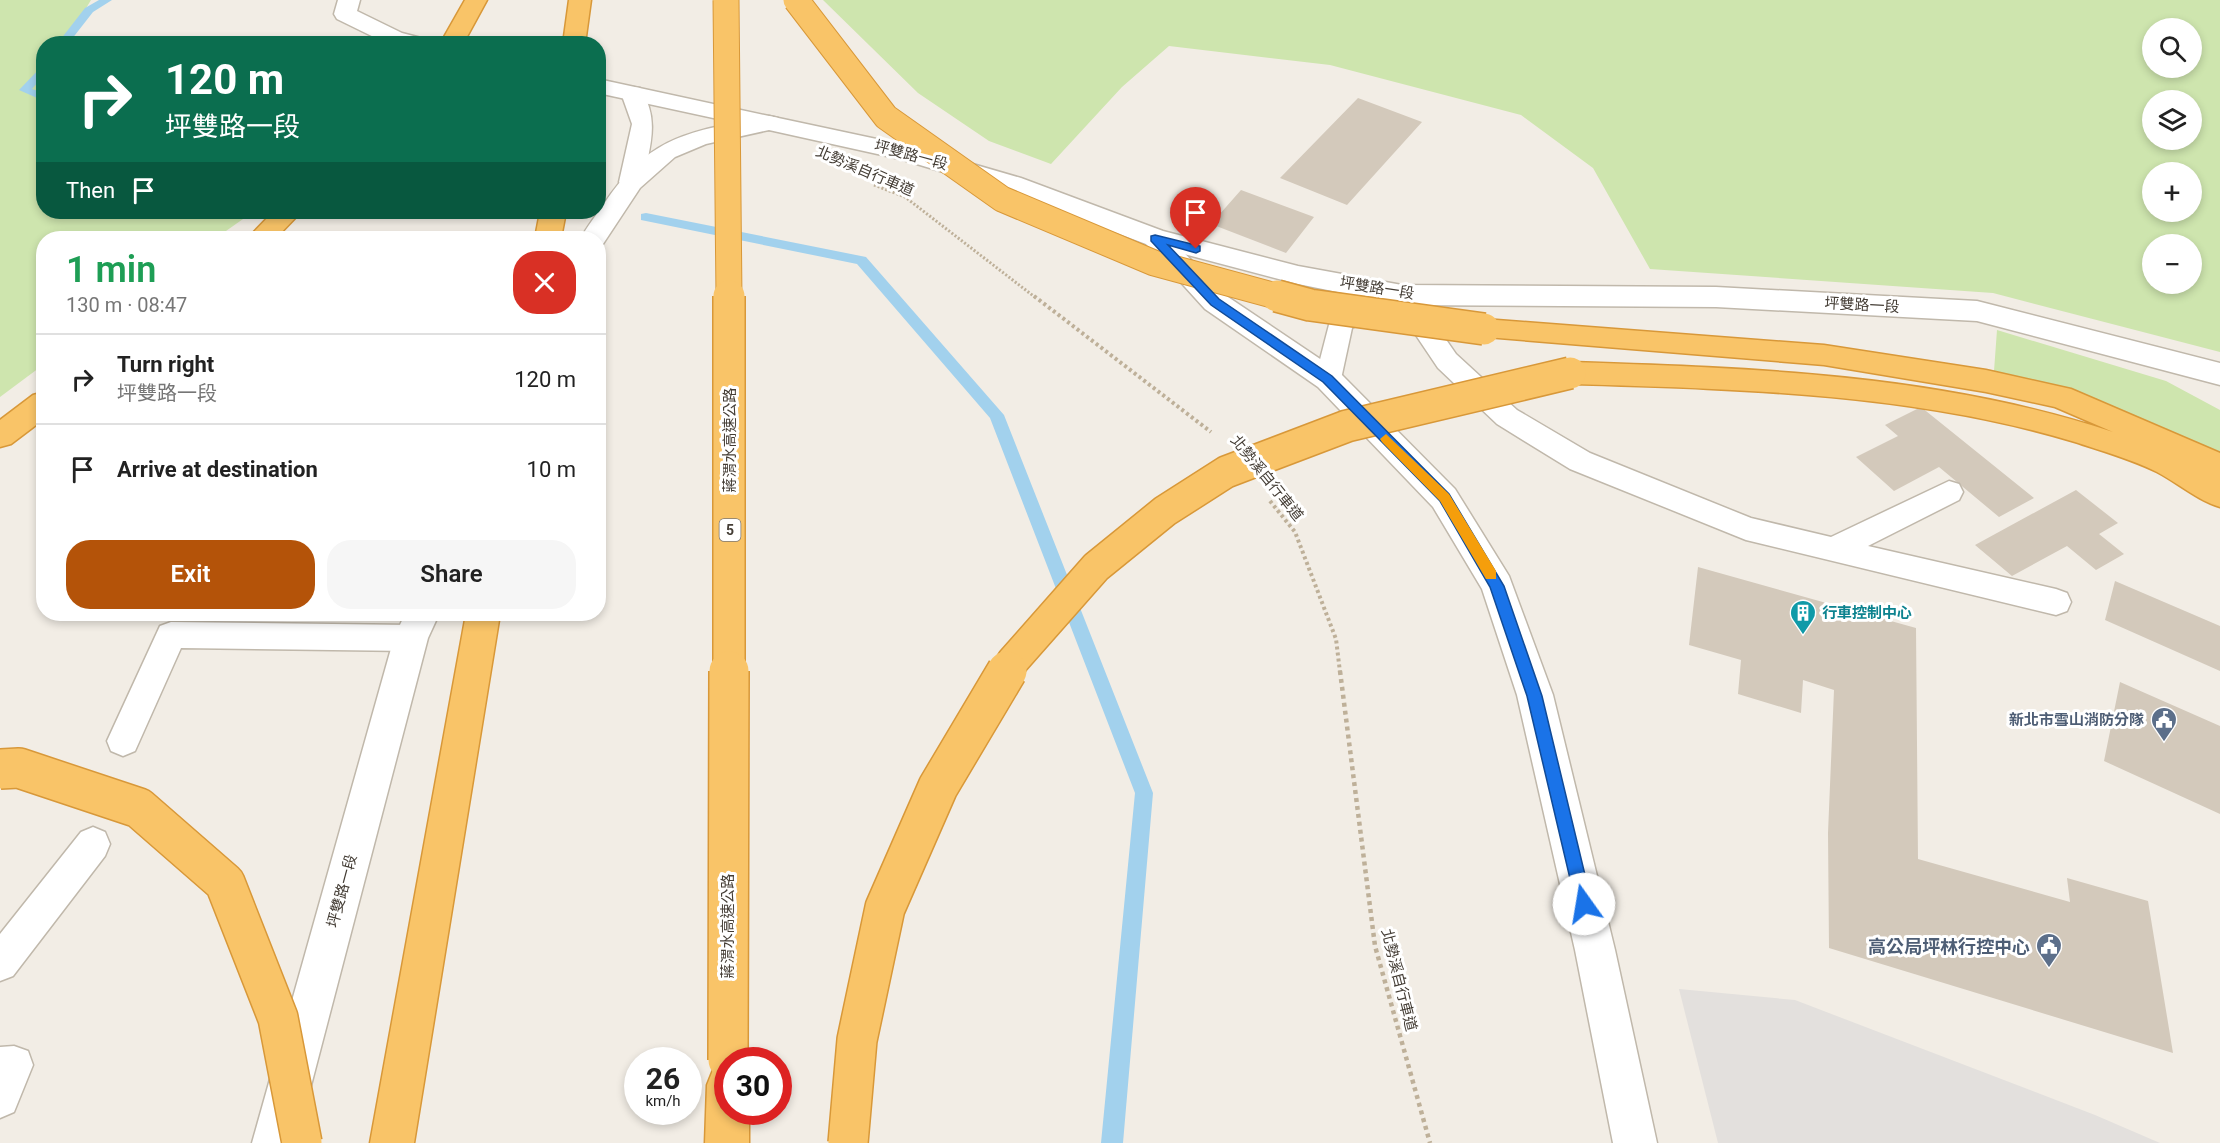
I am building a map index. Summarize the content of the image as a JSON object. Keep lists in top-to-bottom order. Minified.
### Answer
{"streets":{"highway":["蔣渭水高速公路","5"],"street":["坪雙路一段"],"path":["北勢溪自行車道"]},"places":{"building":["行車控制中心"],"public building":["新北市雪山消防分隊","高公局坪林行控中心"]},"page":{"map_buttons":["+","−"],"turn":["120 m","坪雙路一段"],"then":"Then","heading":["1 min","130 m · 08:47"],"list":[{"name":"Turn right","note":"坪雙路一段","value":"120 m"},{"name":"Arrive at destination","value":"10 m"}],"buttons":["Exit","Share"],"speed":"26 km/h","limit":"30"}}
